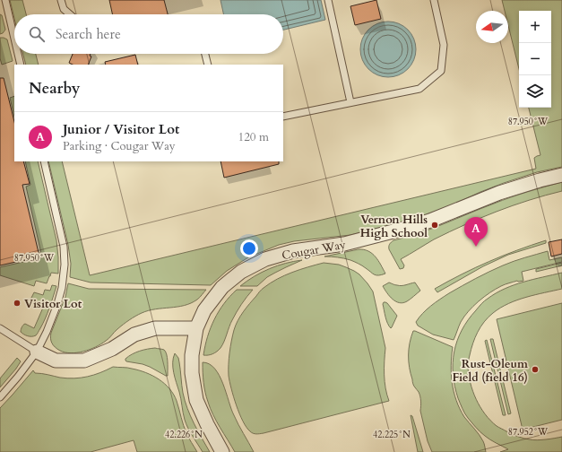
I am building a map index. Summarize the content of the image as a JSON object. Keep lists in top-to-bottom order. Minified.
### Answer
{"streets":{"street":["Cougar Way"]},"places":["Vernon Hills High School","Visitor Lot","Rust-Oleum Field (field 16)"],"north":"left","page":{"map_buttons":["+","−"],"search":"Search here","heading":"Nearby","list":[{"mark":"A","name":"Junior / Visitor Lot","note":"Parking · Cougar Way","value":"120 m"}],"pins":"A"},"coordinates":["87.950°W","87.952°W","42.226°N","42.225°N"]}
